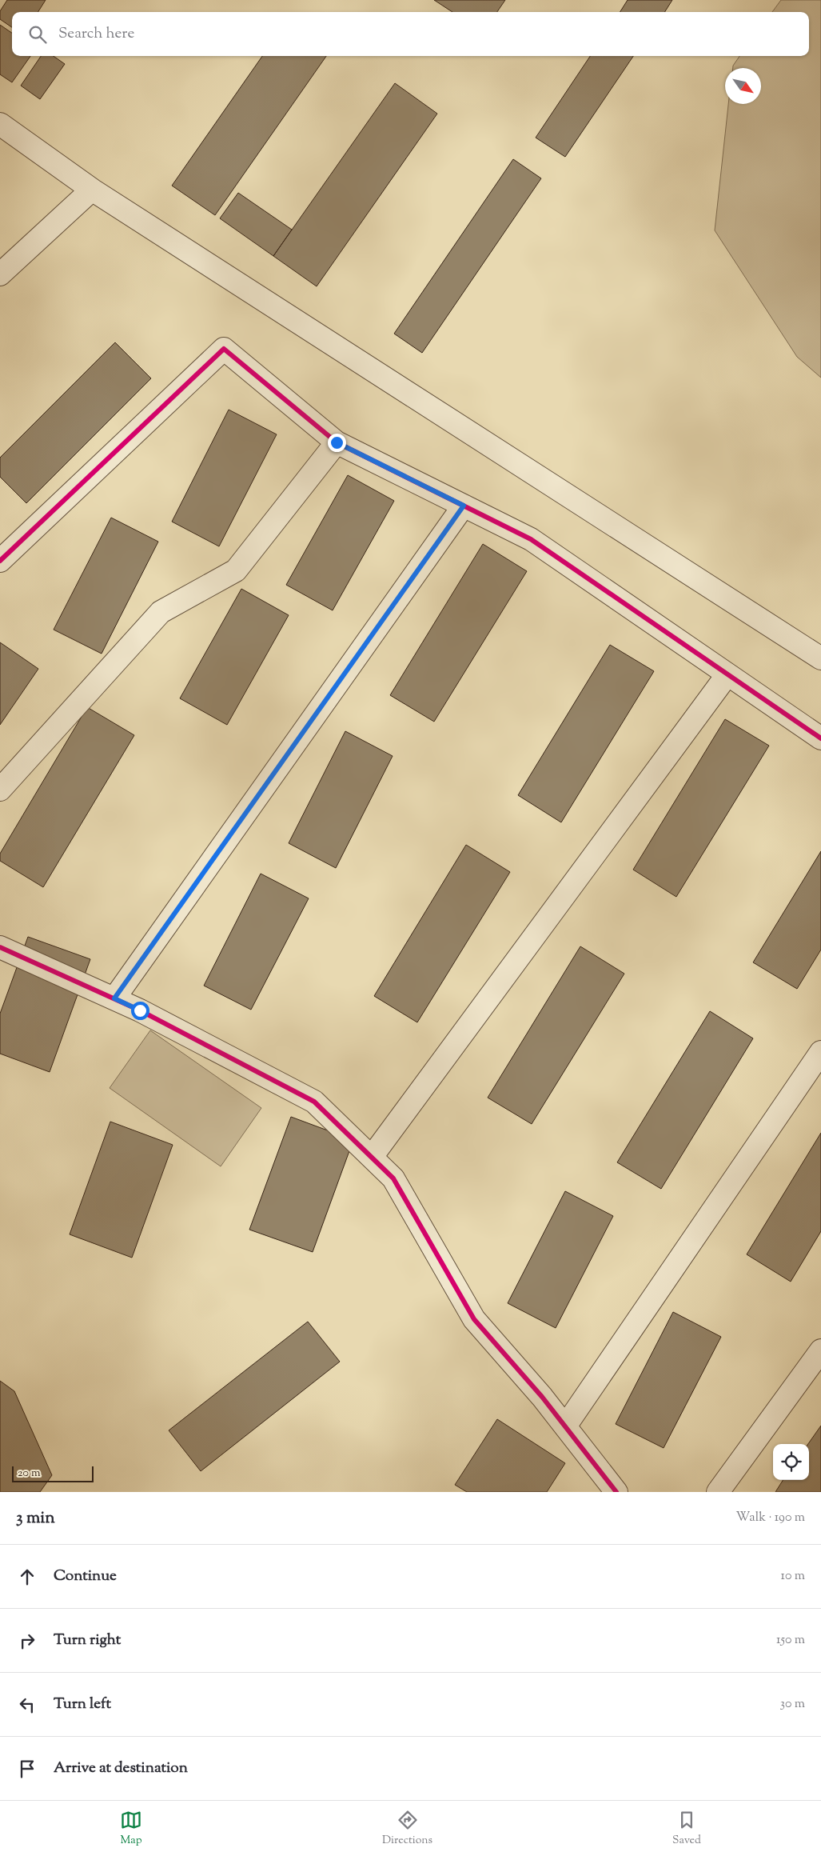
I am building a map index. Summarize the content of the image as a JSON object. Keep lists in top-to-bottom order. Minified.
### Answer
{"scale_bar":"20 m","north":"bottom right","page":{"search":"Search here","scale":"20 m","heading":["3 min","Walk · 190 m"],"list":[["Continue","10 m"],["Turn right","150 m"],["Turn left","30 m"],"Arrive at destination"],"nav":["Map","Directions","Saved"]}}
